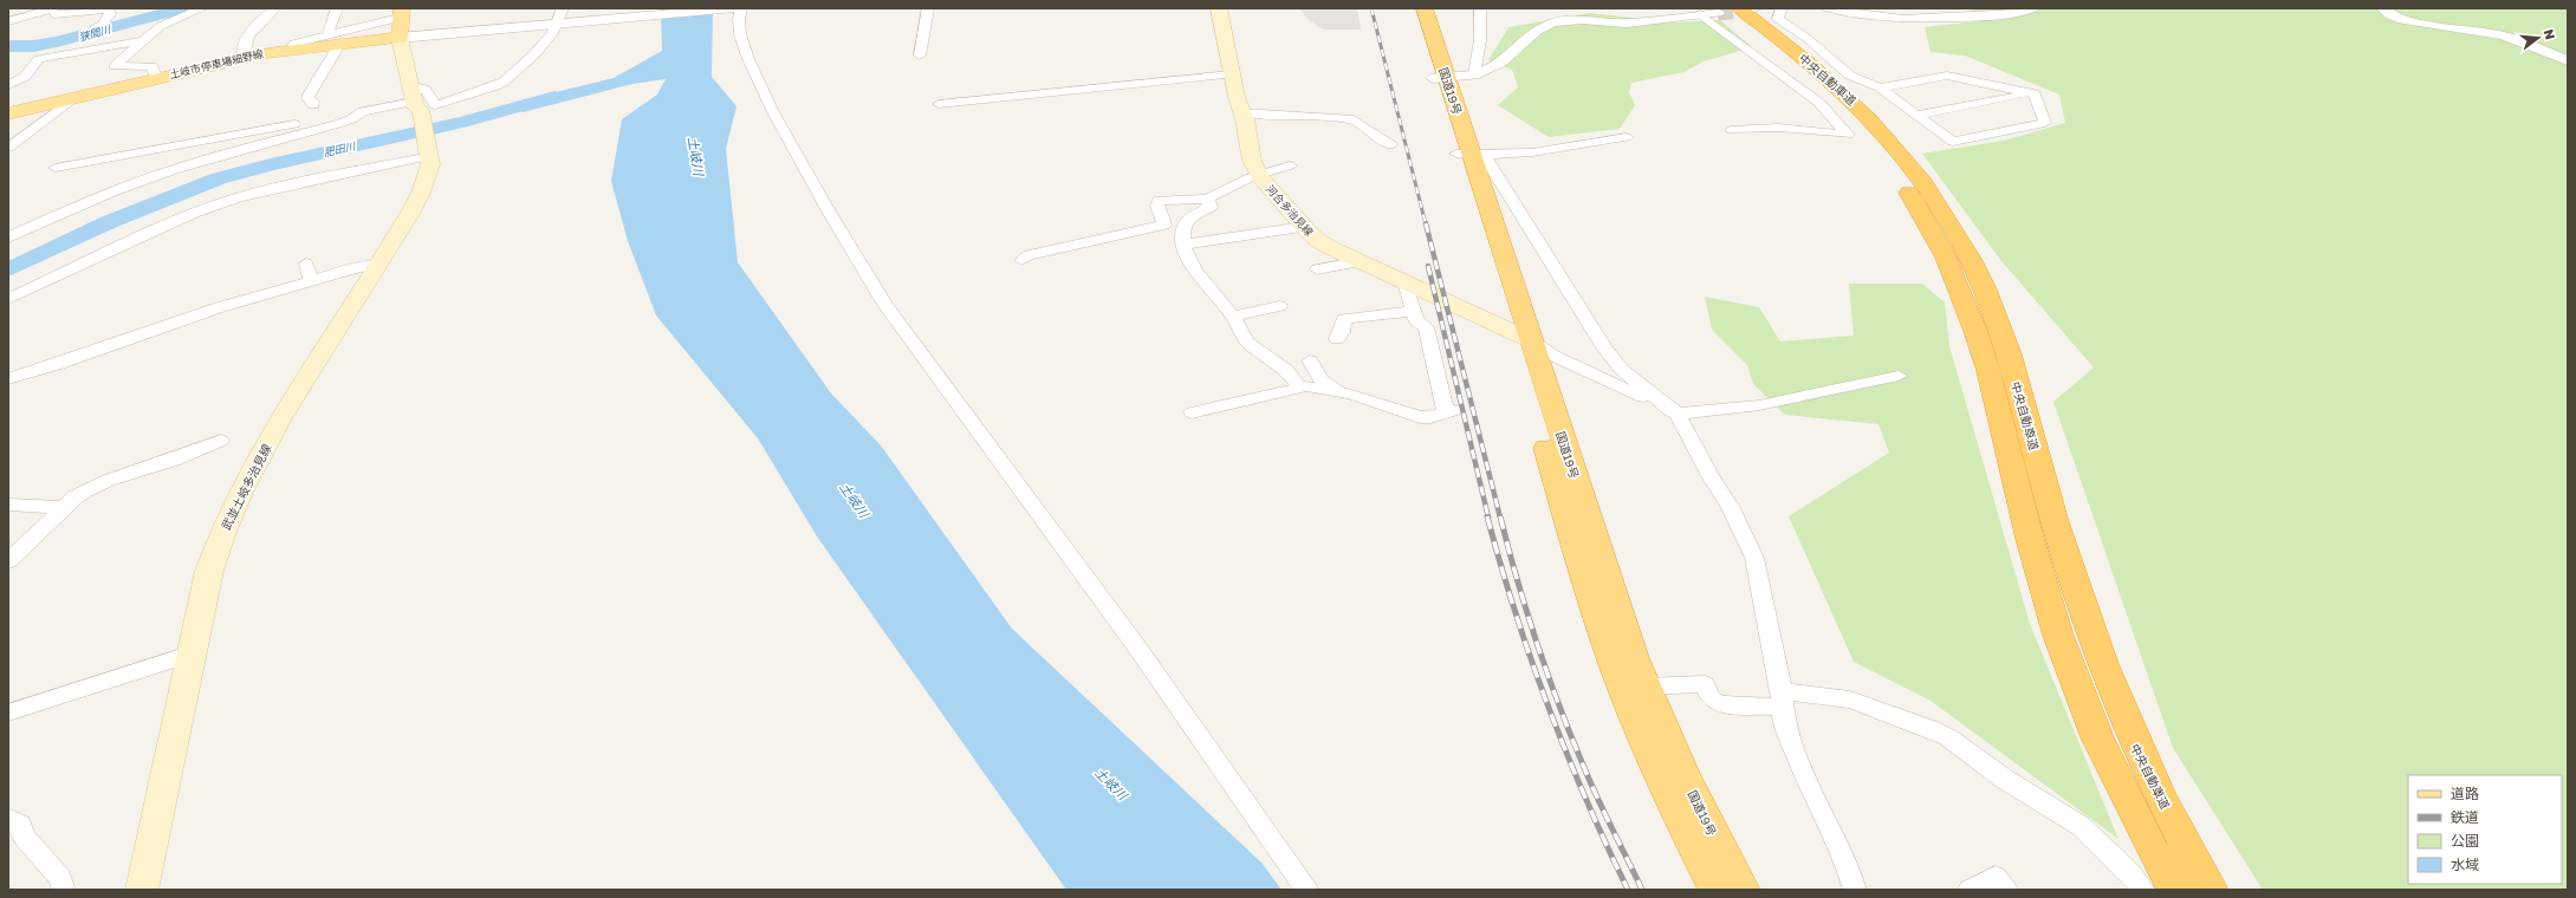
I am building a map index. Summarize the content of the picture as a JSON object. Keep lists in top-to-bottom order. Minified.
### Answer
{"streets":{"highway":["中央自動車道","国道19号"],"main road":["土岐市停車場細野線","河合多治見線","武並土岐多治見線"]},"crossings":[["国道19号","河合多治見線"]],"water":["狭間川","肥田川","土岐川"],"legend":["道路","鉄道","公園","水域"],"north":"right"}
